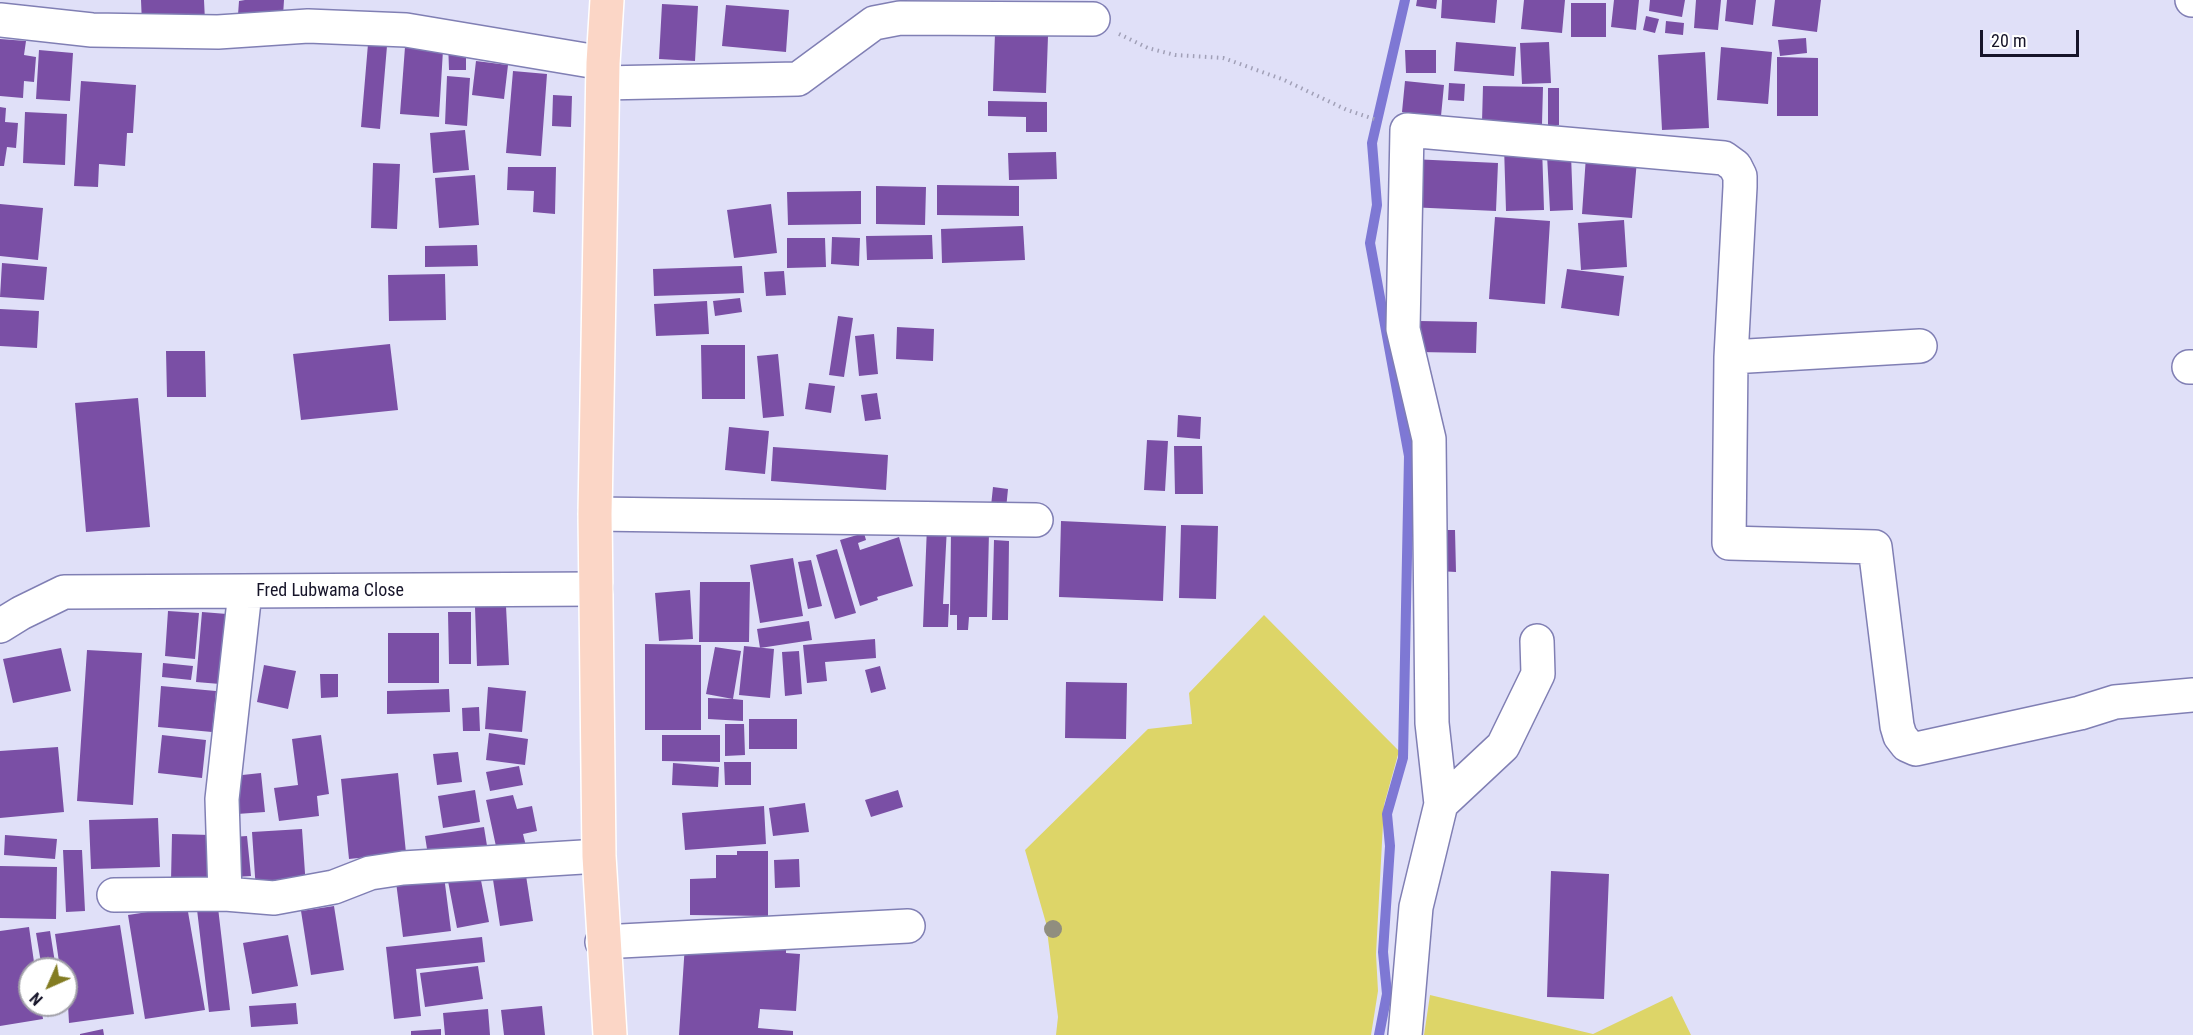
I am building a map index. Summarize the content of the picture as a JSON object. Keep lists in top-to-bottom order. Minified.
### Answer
{"streets":{"street":["Fred Lubwama Close"]},"scale_bar":"20 m","north":"bottom left"}
